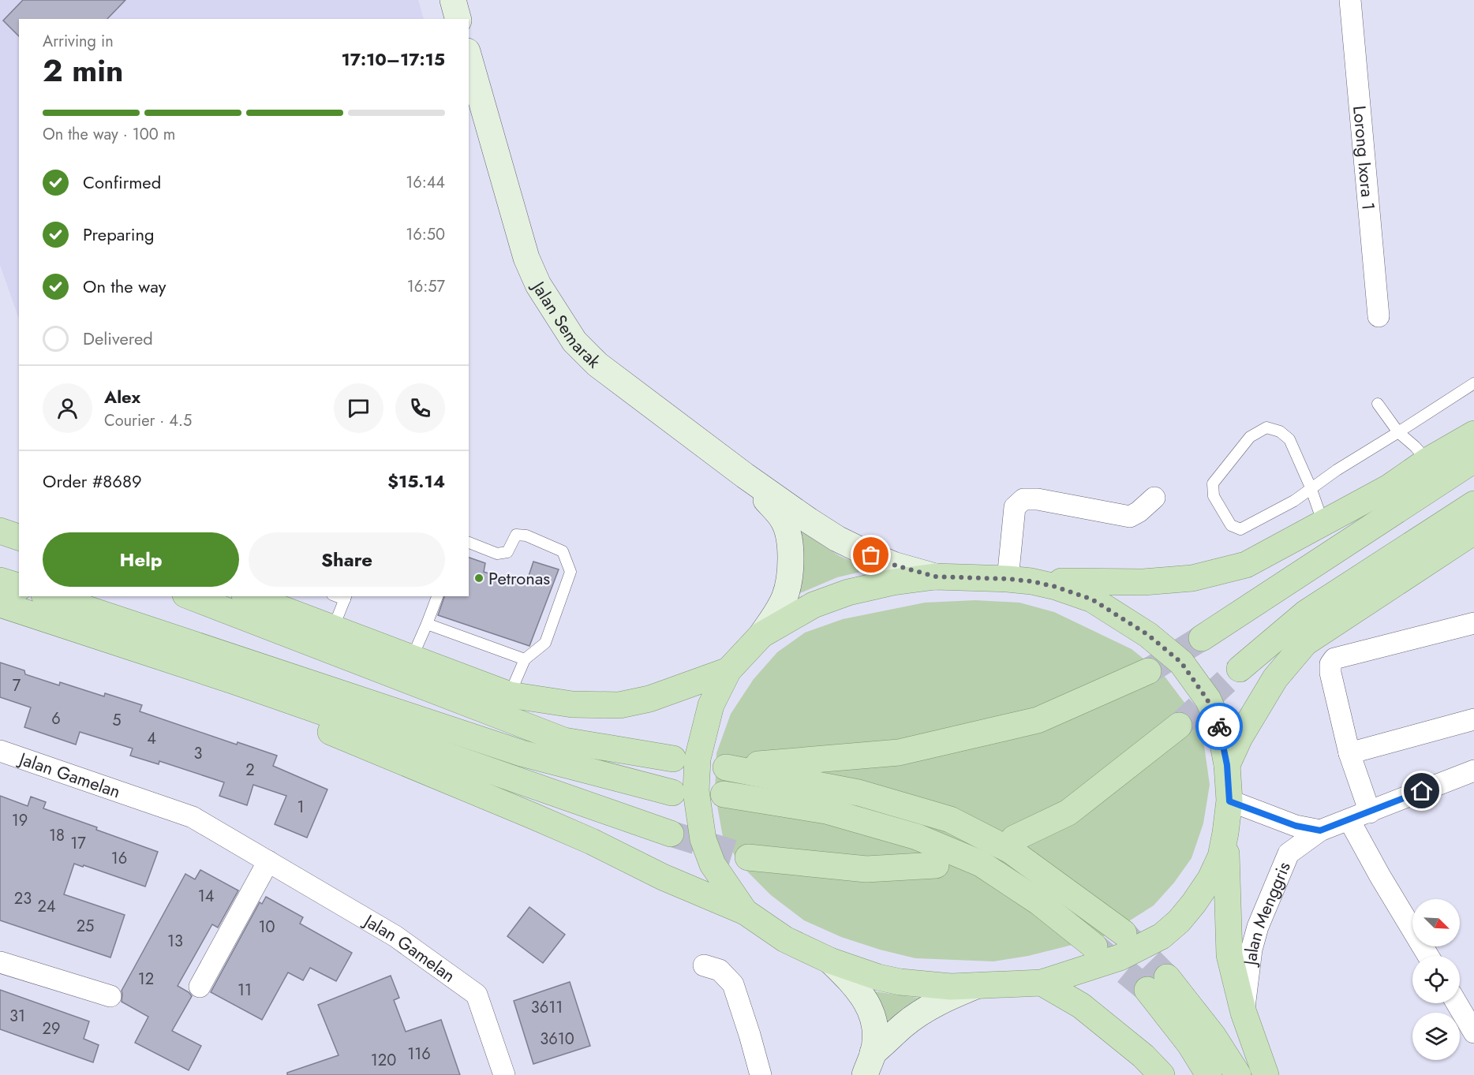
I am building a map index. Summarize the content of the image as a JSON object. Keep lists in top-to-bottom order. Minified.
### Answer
{"streets":{"main road":["Jalan Semarak"],"street":["Lorong Ixora 1","Jalan Gamelan","Jalan Menggris"]},"places":["Petronas"],"house_numbers":["7","6","5","4","3","2","1","19","18","17","16","14","23","24","25","10","13","12","11","3611","31","29","3610","116","120"],"north":"bottom right","page":{"heading":["2 min","Arriving in","17:10–17:15"],"panel":["Alex","Courier · 4.5","Order #8689","$15.14"],"bar":"On the way · 100 m","list":[["Confirmed","16:44"],["Preparing","16:50"],["On the way","16:57"],"Delivered"],"buttons":["Help","Share"]}}
